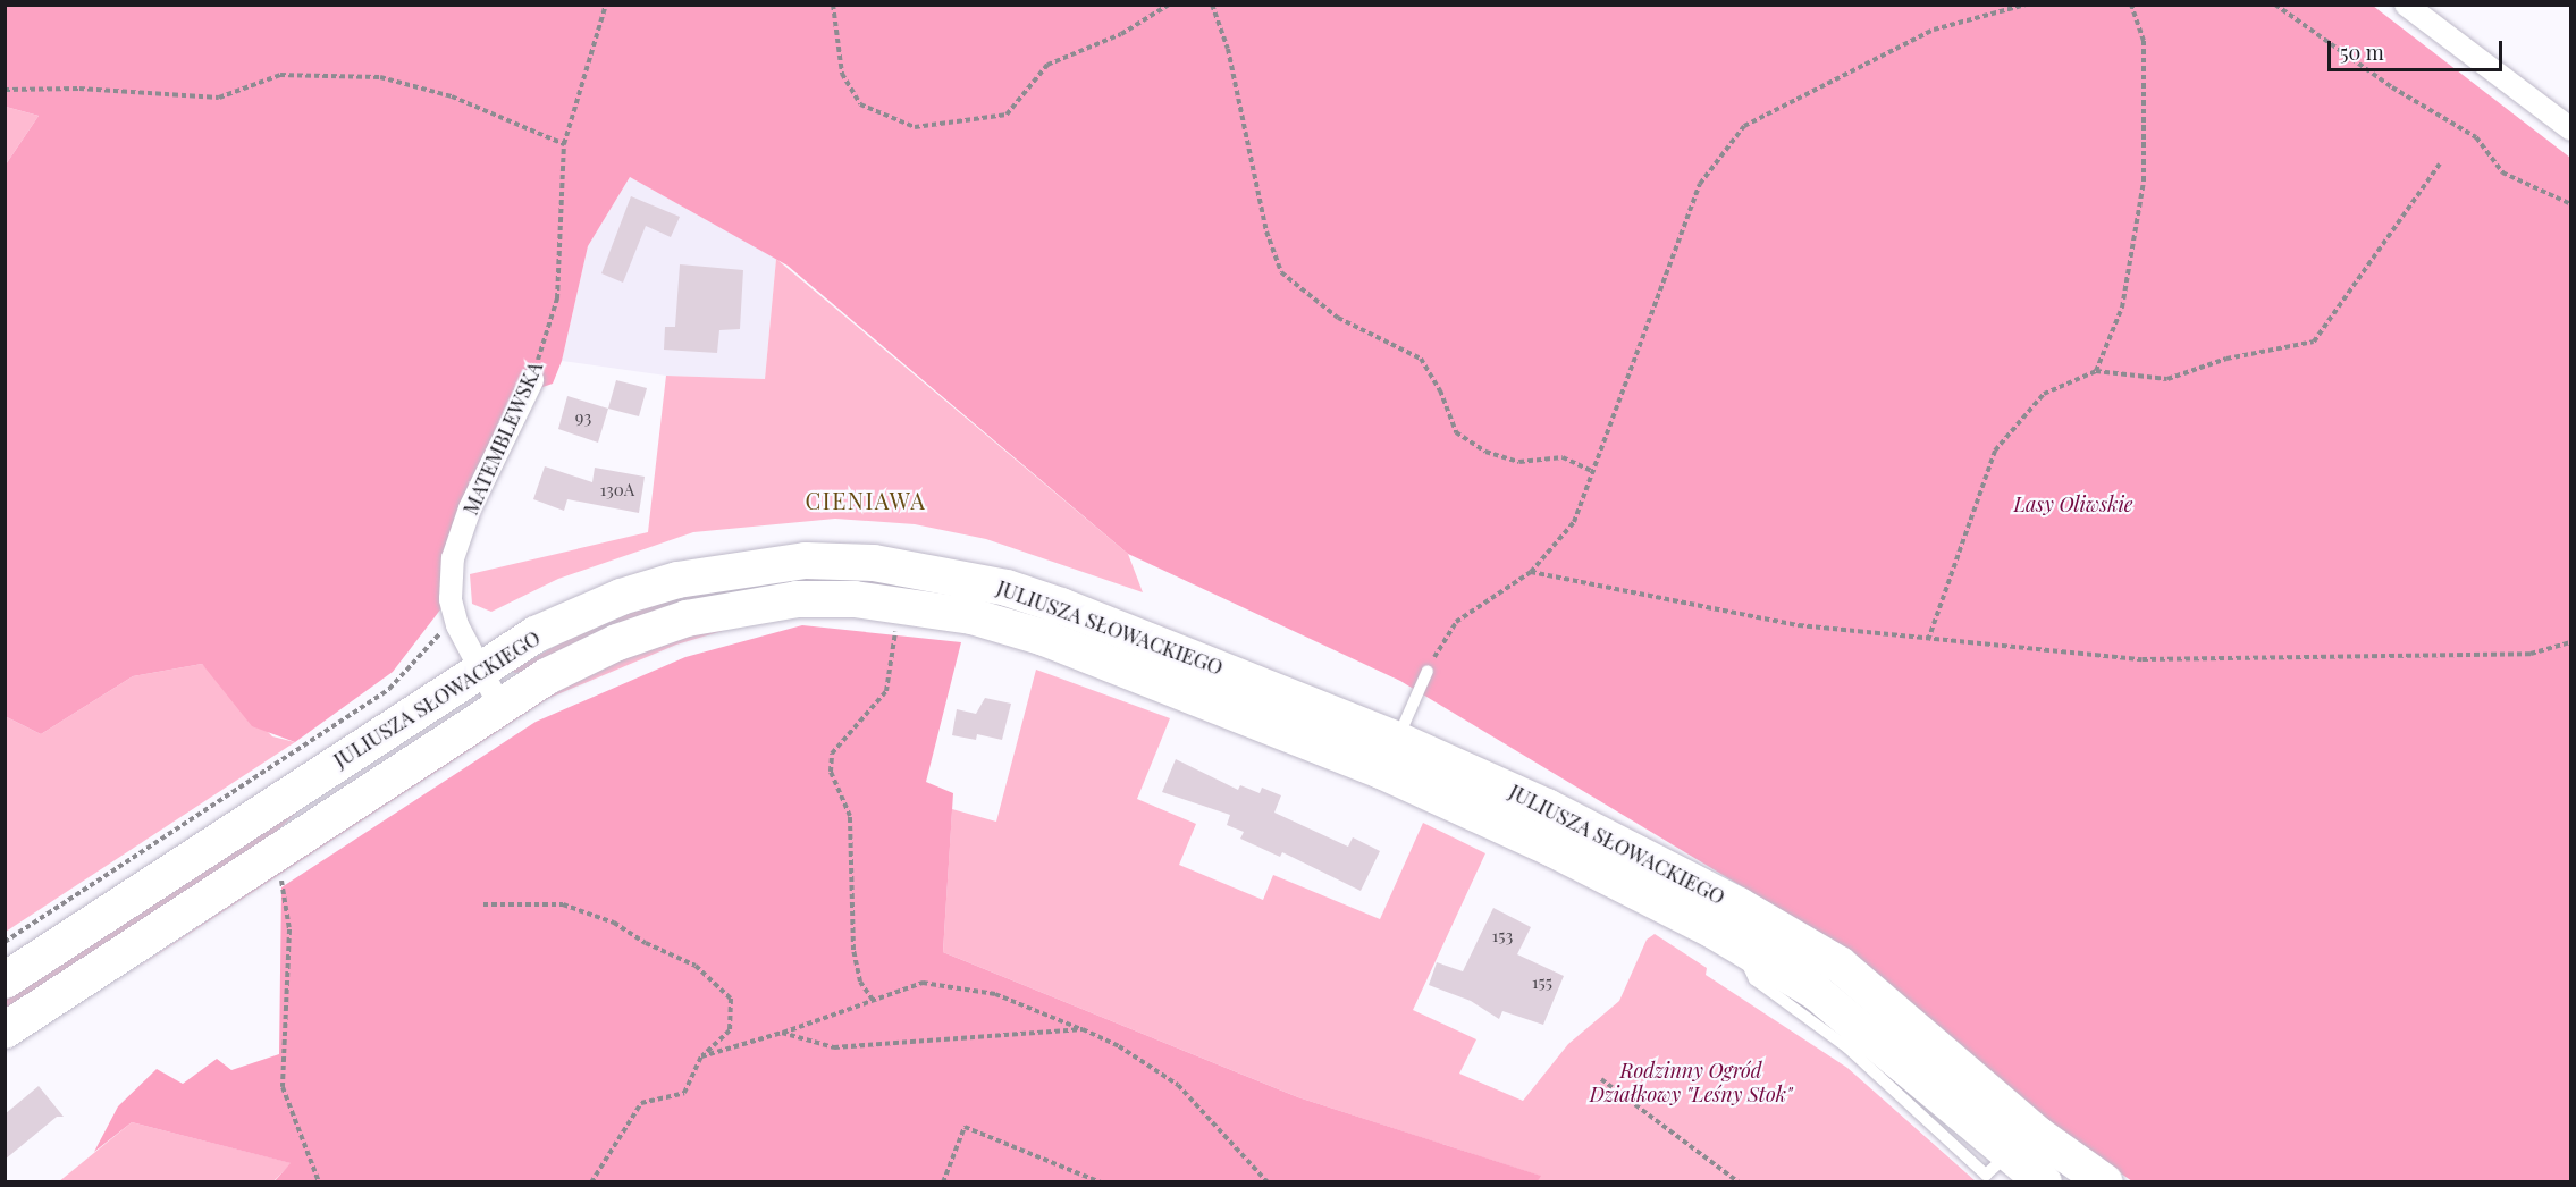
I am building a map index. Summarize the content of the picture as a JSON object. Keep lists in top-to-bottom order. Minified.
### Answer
{"streets":{"main road":["JULIUSZA SŁOWACKIEGO"],"street":["MATEMBLEWSKA"]},"crossings":[["MATEMBLEWSKA","JULIUSZA SŁOWACKIEGO"]],"districts":["CIENIAWA"],"parks":["Lasy Oliwskie","Rodzinny Ogród Działkowy \"Leśny Stok\""],"house_numbers":["93","130A","153","155"],"scale_bar":"50 m"}
